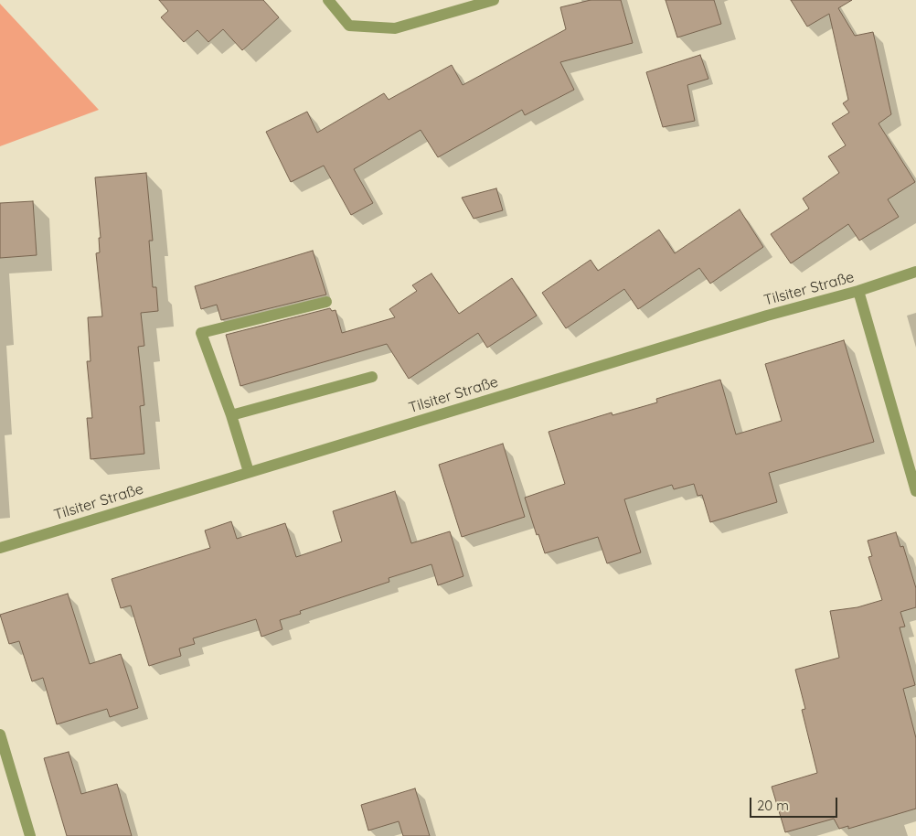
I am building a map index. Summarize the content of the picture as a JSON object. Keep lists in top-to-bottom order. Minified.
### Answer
{"streets":{"street":["Tilsiter Straße"]},"scale_bar":"20 m"}
